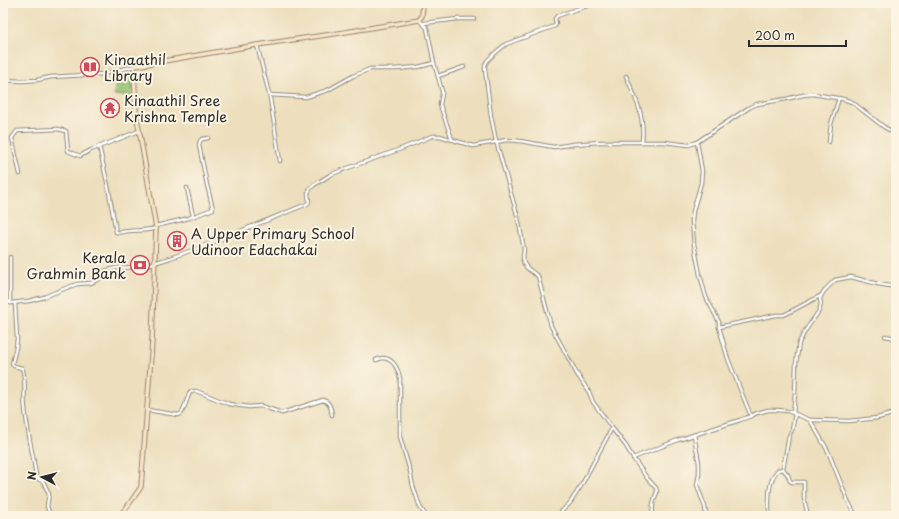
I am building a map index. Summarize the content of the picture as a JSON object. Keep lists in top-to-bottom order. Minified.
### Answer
{"places":{"library":["Kinaathil Library"],"temple":["Kinaathil Sree Krishna Temple"],"building":["A Upper Primary School Udinoor Edachakai"],"bank":["Kerala Grahmin Bank"]},"scale_bar":"200 m","north":"left"}
